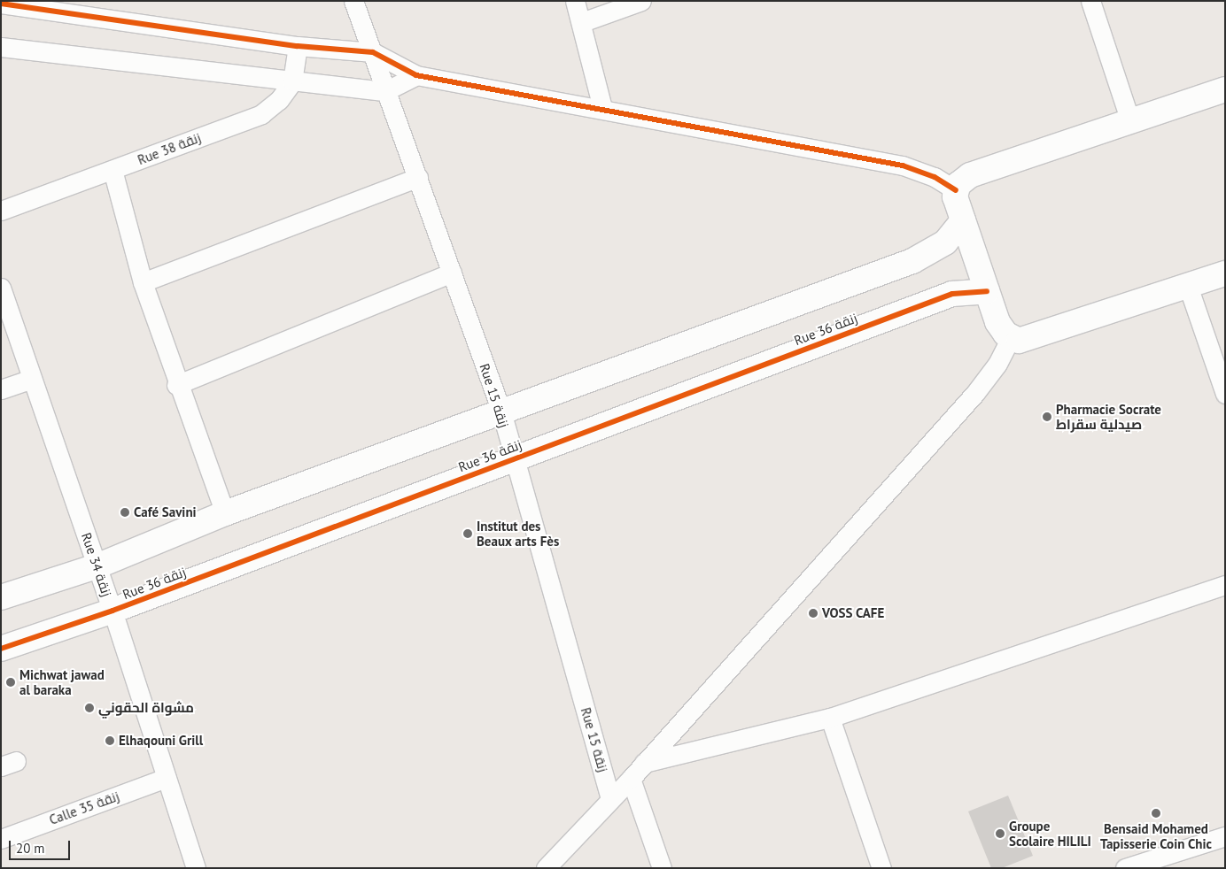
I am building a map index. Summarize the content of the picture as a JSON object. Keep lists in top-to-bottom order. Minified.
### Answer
{"streets":{"street":["Rue 38 زنقة","Rue 36 زنقة","Rue 15 زنقة","Rue 34 زنقة","Calle 35 زنقة"]},"crossings":[["Rue 36 زنقة","Rue 15 زنقة"],["Rue 36 زنقة","Rue 34 زنقة"],["Rue 34 زنقة","Calle 35 زنقة"]],"places":["Pharmacie Socrate صيدلية سقراط","Café Savini","Institut des Beaux arts Fès","VOSS CAFE","Michwat jawad al baraka","مشواة الحقوني","Elhaqouni Grill","Bensaid Mohamed Tapisserie Coin Chic","Groupe Scolaire HILILI"],"scale_bar":"20 m"}
